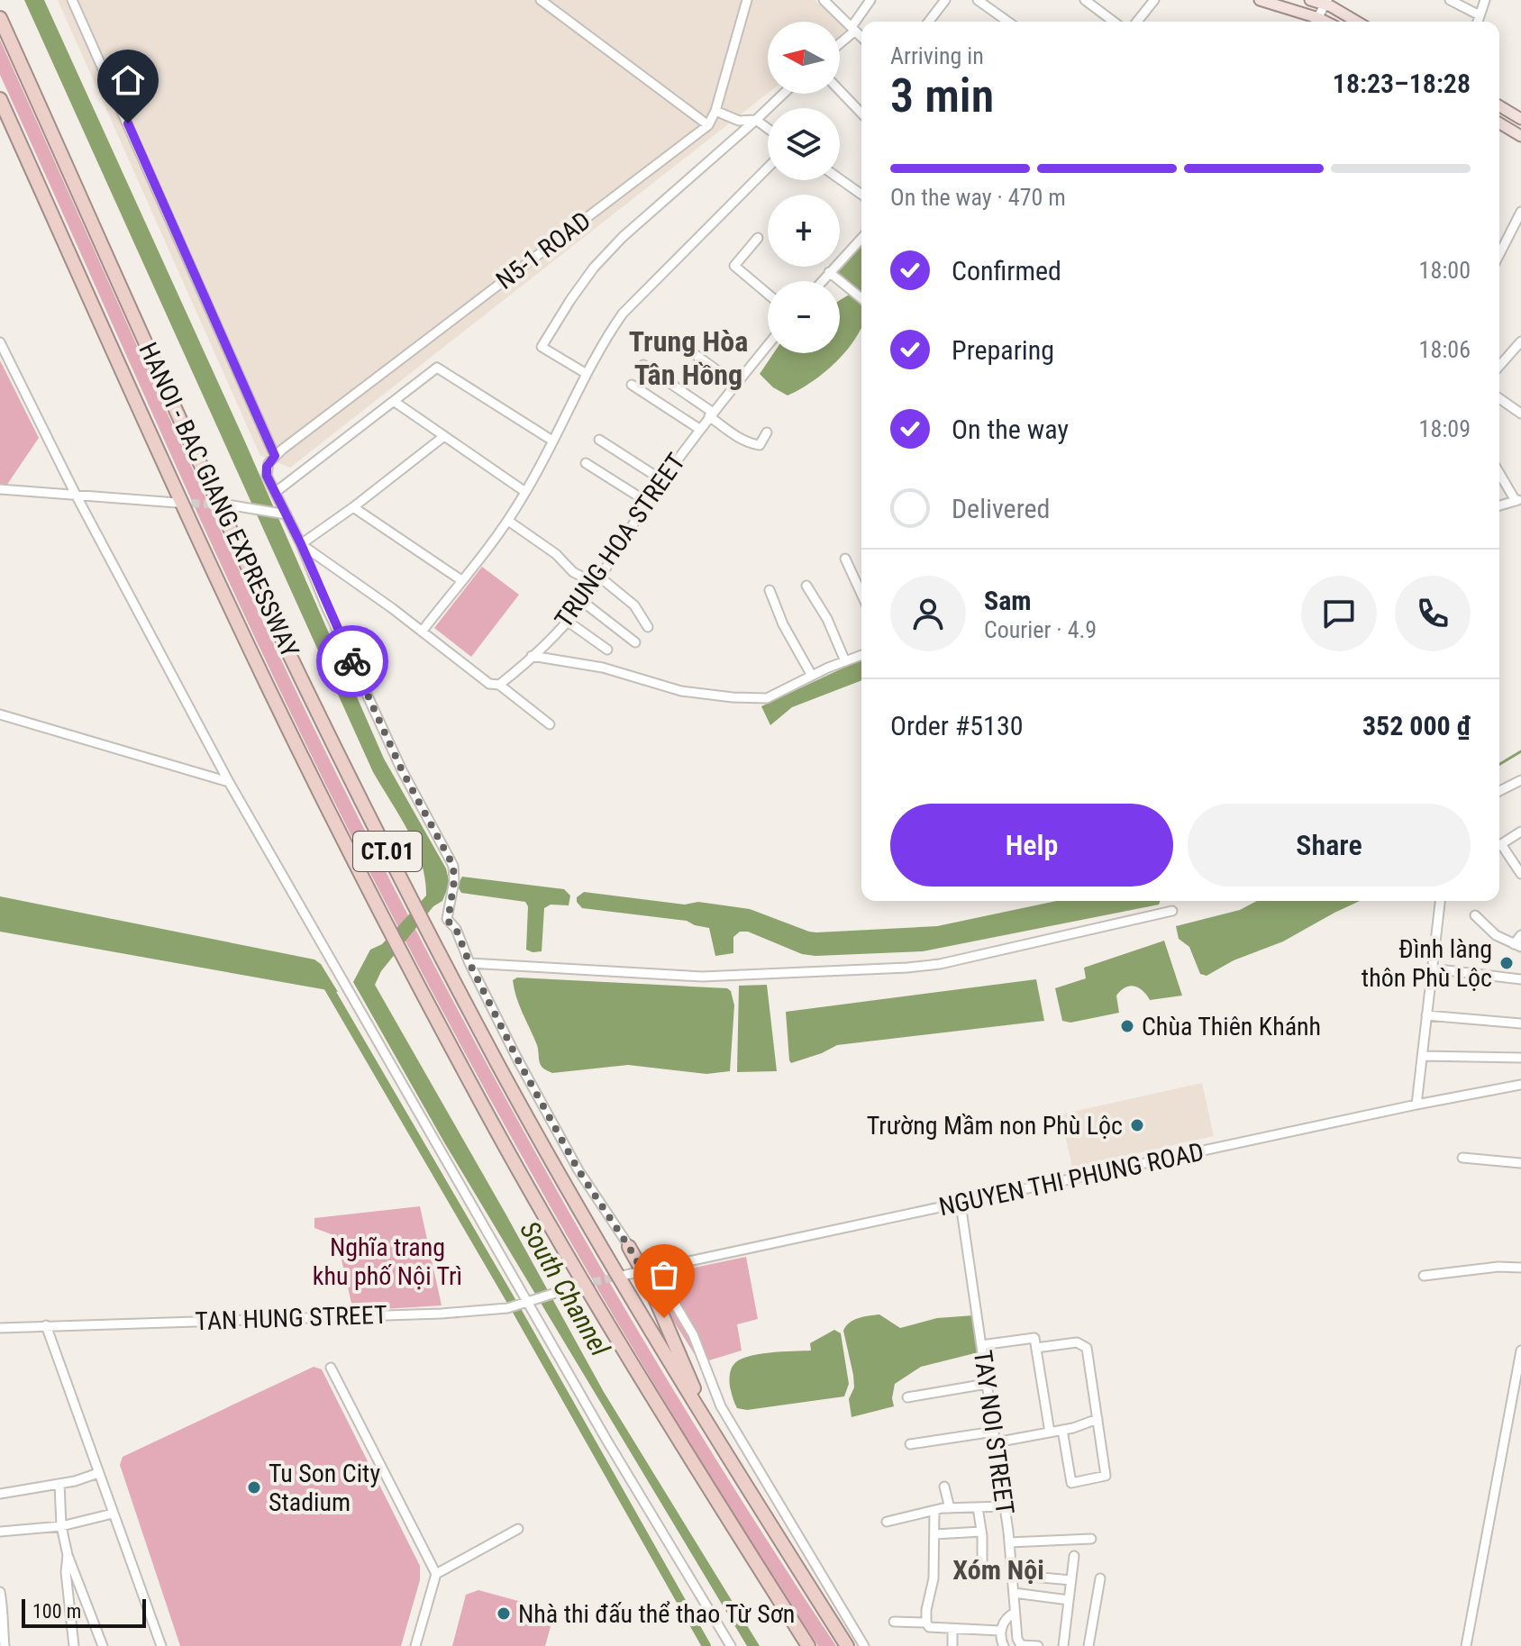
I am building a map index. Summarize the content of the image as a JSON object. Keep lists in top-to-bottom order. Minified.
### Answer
{"streets":{"highway":["HANOI - BAC GIANG EXPRESSWAY","CT.01"],"street":["N5-1 ROAD","TRUNG HOA STREET","NGUYEN THI PHUNG ROAD","TAN HUNG STREET","TAY NOI STREET"]},"crossings":[["NGUYEN THI PHUNG ROAD","TAY NOI STREET"]],"districts":["Trung Hòa Tân Hồng","Xóm Nội"],"water":["South Channel"],"parks":["Nghĩa trang khu phố Nội Trì"],"places":["Đình làng thôn Phù Lộc","Chùa Thiên Khánh","Trường Mầm non Phù Lộc","Tu Son City Stadium","Nhà thi đấu thể thao Từ Sơn"],"scale_bar":"100 m","north":"left","page":{"map_buttons":["+","−"],"heading":["3 min","Arriving in","18:23–18:28"],"panel":["Sam","Courier · 4.9","Order #5130","352 000 ₫"],"bar":"On the way · 470 m","list":[["Confirmed","18:00"],["Preparing","18:06"],["On the way","18:09"],"Delivered"],"buttons":["Help","Share"],"scale":"100 m"}}
